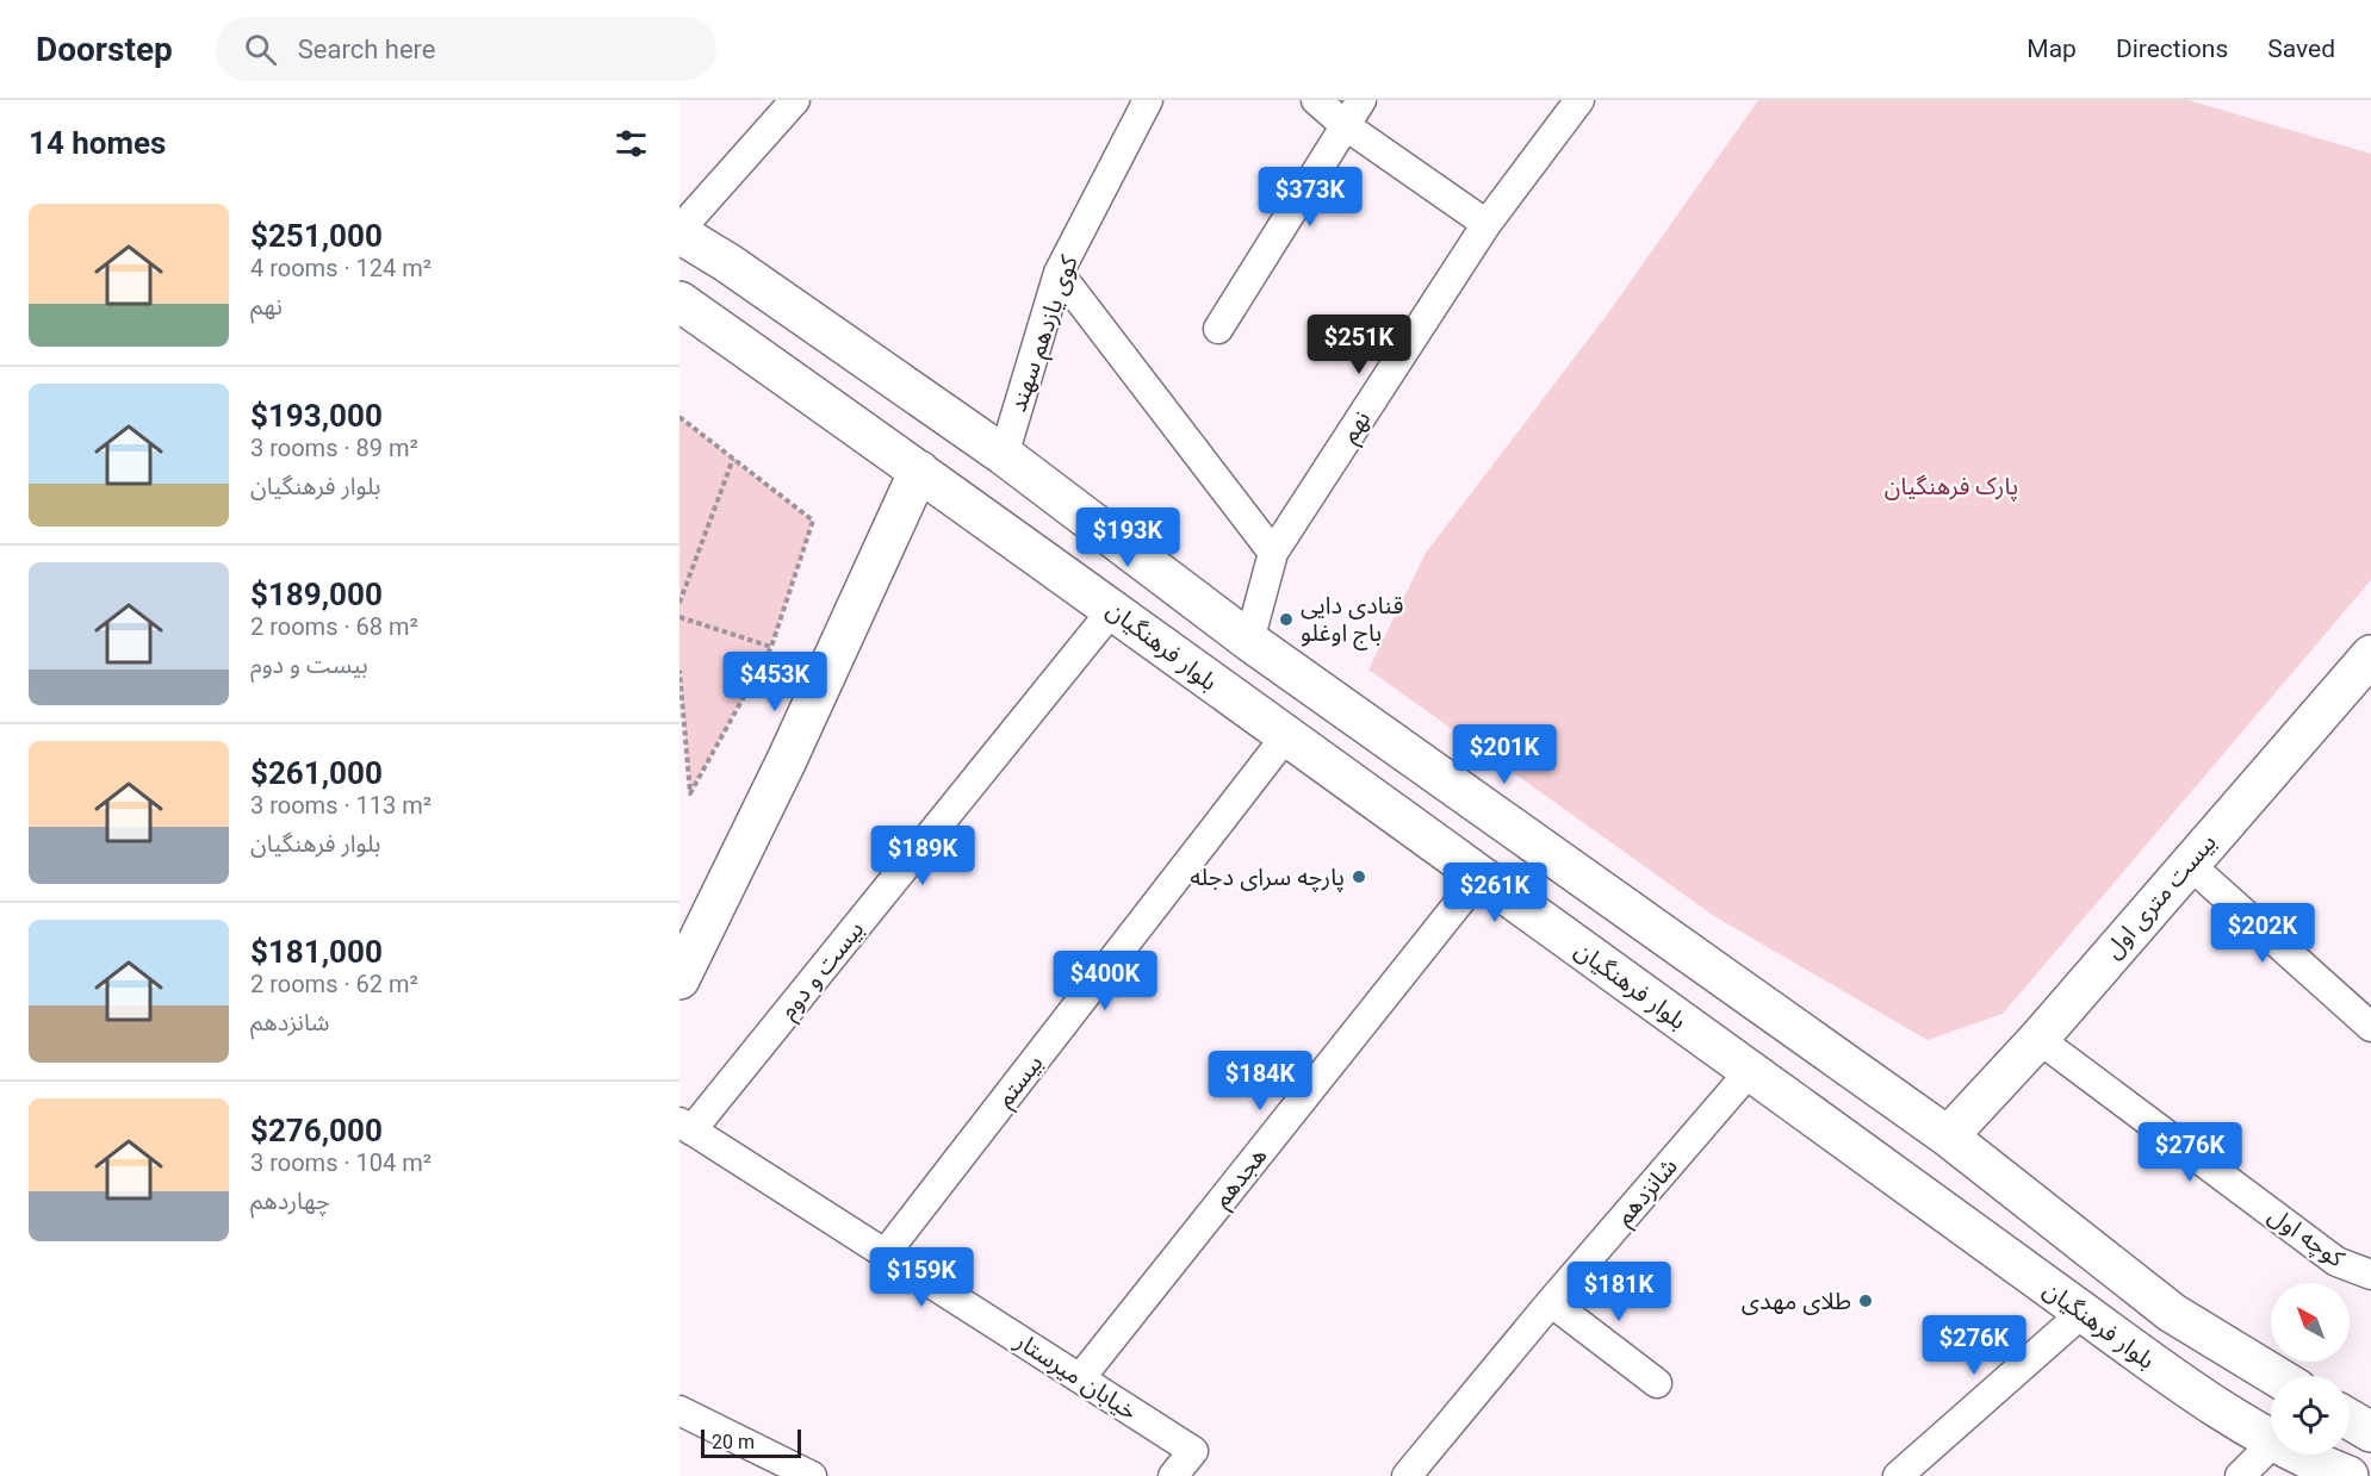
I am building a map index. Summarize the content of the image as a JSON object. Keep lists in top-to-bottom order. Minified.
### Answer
{"streets":{"main road":["بلوار فرهنگیان","بیست متری اول"],"street":["کوی یازدهم سهند","نهم","بیست و دوم","بیستم","هجدهم","شانزدهم","کوچه اول","خیابان میرستار"]},"crossings":[["بلوار فرهنگیان","بیست و دوم"],["بلوار فرهنگیان","بیستم"],["بلوار فرهنگیان","هجدهم"],["بلوار فرهنگیان","شانزدهم"],["بیست متری اول","کوچه اول"],["بیست و دوم","خیابان میرستار"],["بیستم","خیابان میرستار"],["هجدهم","خیابان میرستار"]],"parks":["پارک فرهنگیان"],"places":["قنادی دایی باج اوغلو","پارچه سرای دجله","طلای مهدی"],"scale_bar":"20 m","north":"top left","page":{"header":"Doorstep","search":"Search here","nav":["Map","Directions","Saved"],"heading":"14 homes","price":["$373K","$251K","$193K","$453K","$201K","$189K","$261K","$202K","$400K","$184K","$276K","$159K","$181K","$276K"],"list":[{"name":"$251,000","note":"4 rooms · 124 m² · نهم"},{"name":"$193,000","note":"3 rooms · 89 m² · بلوار فرهنگیان"},{"name":"$189,000","note":"2 rooms · 68 m² · بیست و دوم"},{"name":"$261,000","note":"3 rooms · 113 m² · بلوار فرهنگیان"},{"name":"$181,000","note":"2 rooms · 62 m² · شانزدهم"},{"name":"$276,000","note":"3 rooms · 104 m² · چهاردهم"}],"scale":"20 m"}}
